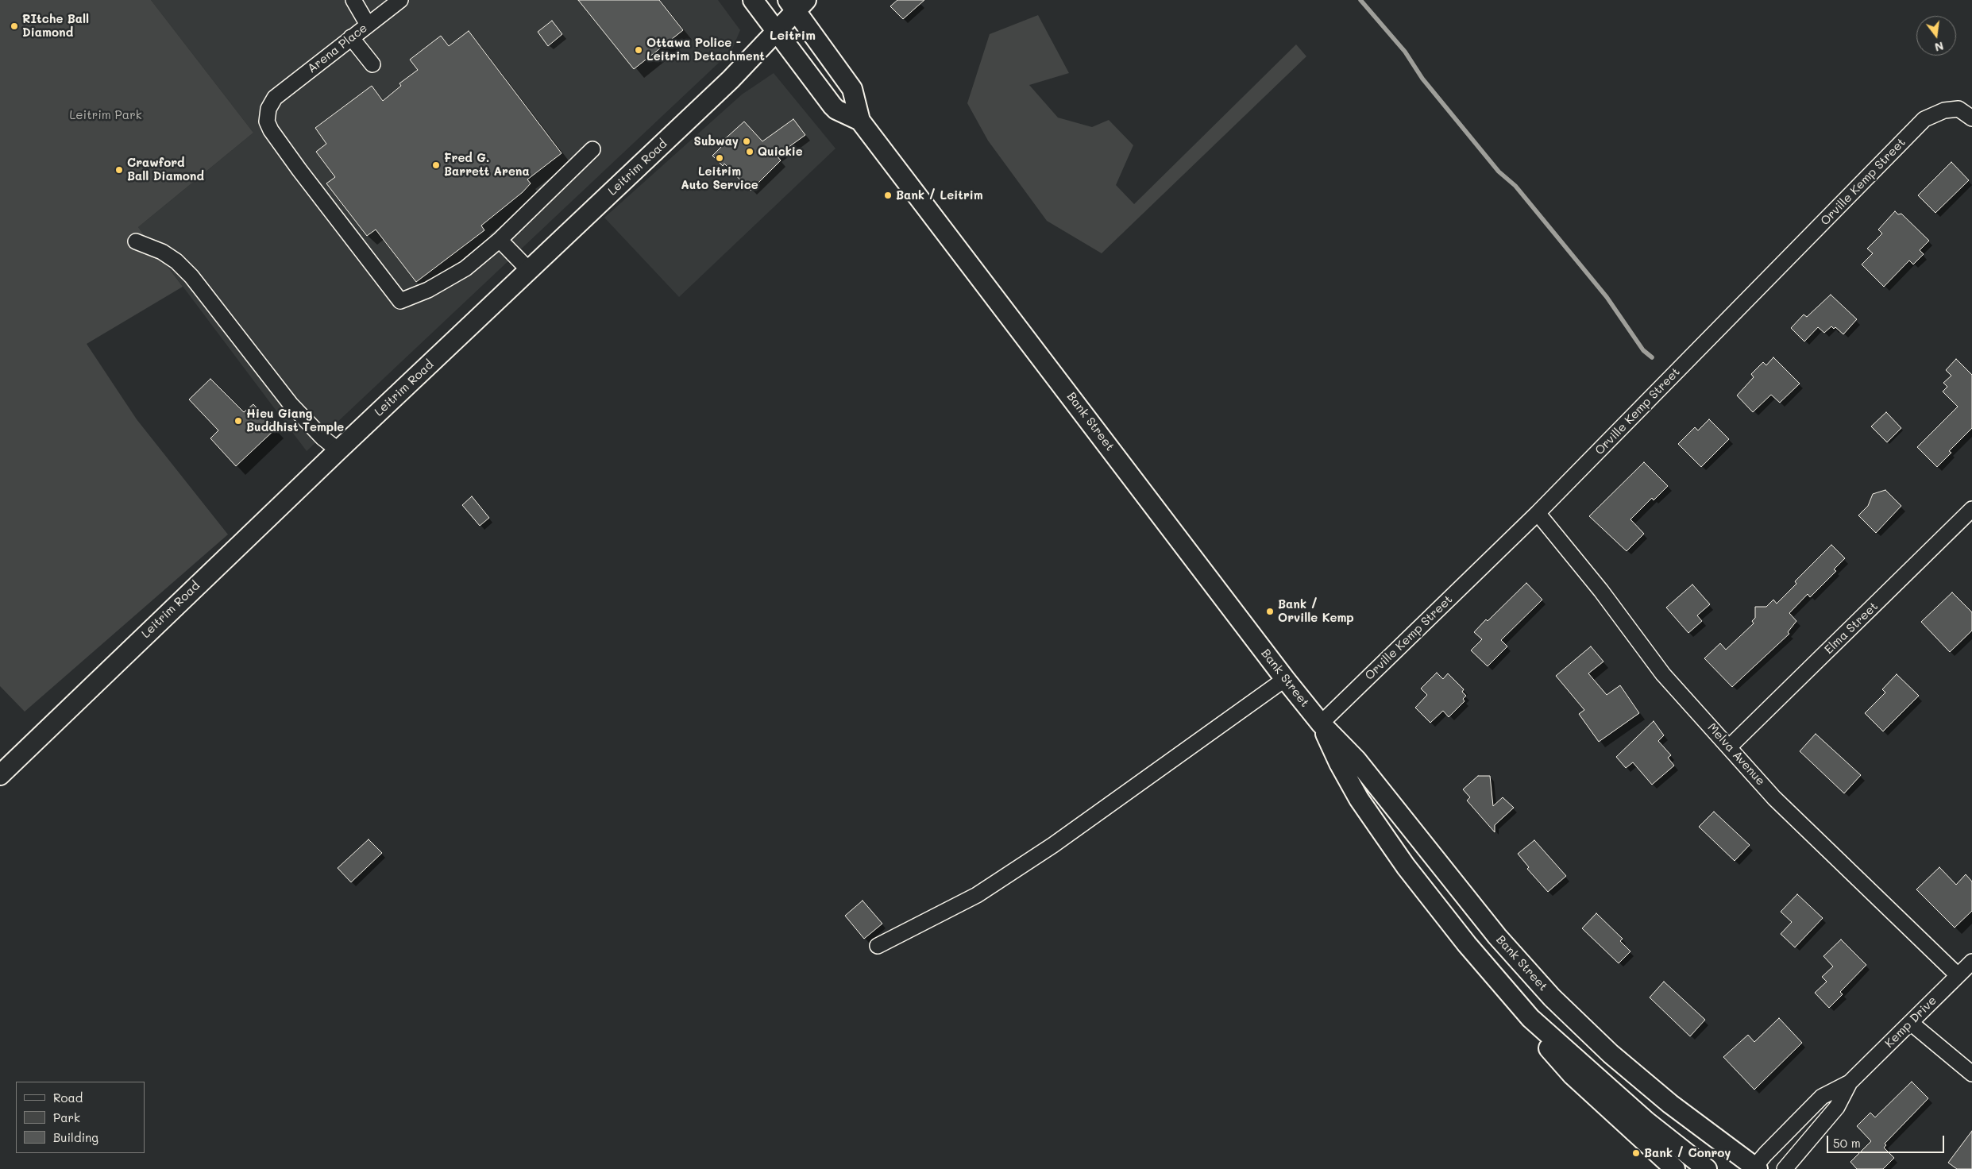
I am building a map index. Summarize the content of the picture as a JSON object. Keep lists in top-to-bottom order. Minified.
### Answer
{"streets":{"main road":["Leitrim Road","Bank Street"],"street":["Arena Place","Orville Kemp Street","Elma Street","Melva Avenue","Kemp Drive"]},"crossings":[["Leitrim Road","Bank Street"],["Orville Kemp Street","Bank Street"],["Orville Kemp Street","Melva Avenue"],["Bank Street","Kemp Drive"],["Elma Street","Melva Avenue"],["Melva Avenue","Kemp Drive"]],"districts":["Leitrim"],"parks":["Leitrim Park"],"places":["RItche Ball Diamond","Ottawa Police - Leitrim Detachment","Subway","Quickie","Leitrim Auto Service","Fred G. Barrett Arena","Crawford Ball Diamond","Bank / Leitrim","Hieu Giang Buddhist Temple","Bank / Orville Kemp","Bank / Conroy"],"legend":["Road","Park","Building"],"scale_bar":"50 m","north":"bottom"}
